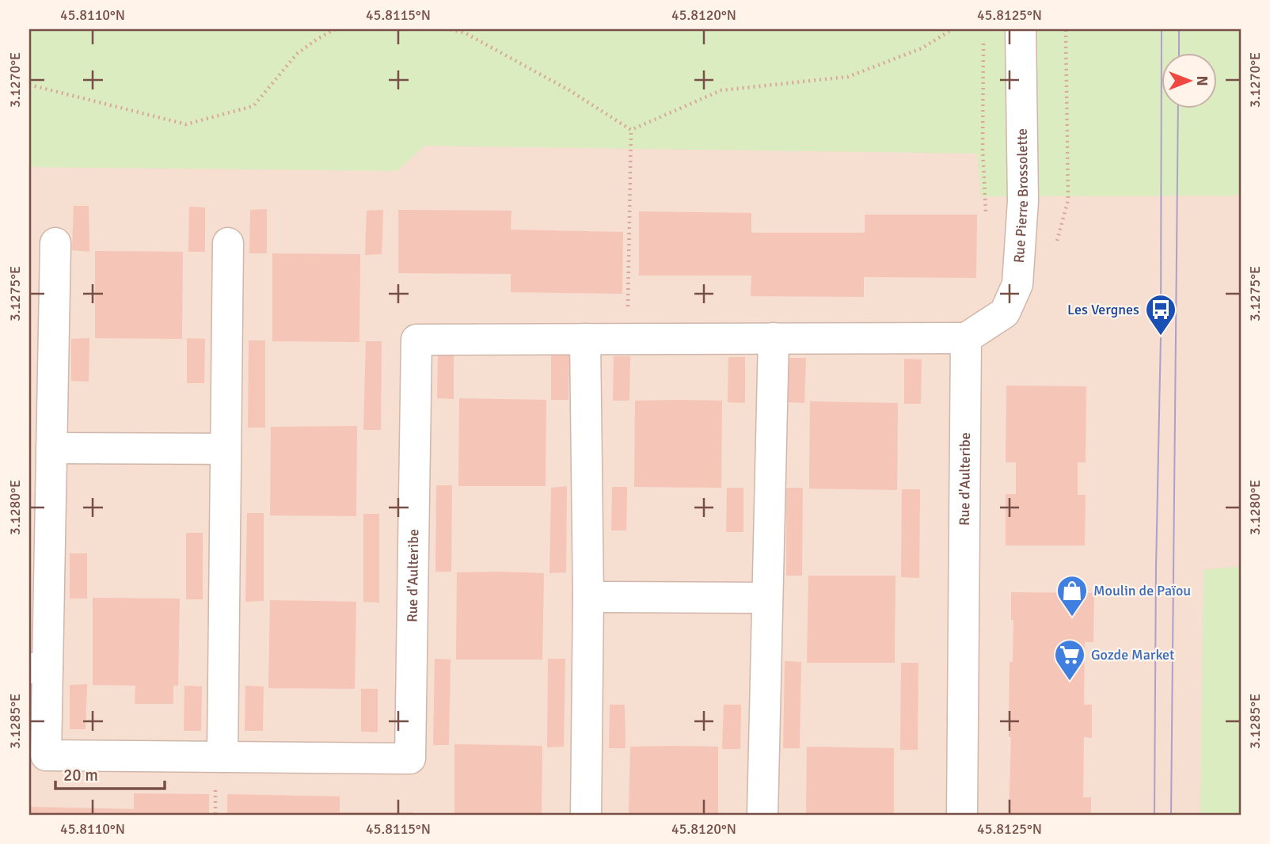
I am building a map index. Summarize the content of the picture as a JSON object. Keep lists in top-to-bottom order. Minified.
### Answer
{"streets":{"street":["Rue Pierre Brossolette","Rue d'Aulteribe"]},"crossings":[["Rue Pierre Brossolette","Rue d'Aulteribe"]],"places":{"bus stop":["Les Vergnes"],"shop":["Moulin de Païou"],"supermarket":["Gozde Market"]},"scale_bar":"20 m","north":"right","coordinates":["45.8110°N","45.8115°N","45.8120°N","45.8125°N","3.1270°E","3.1275°E","3.1280°E","3.1285°E"]}
